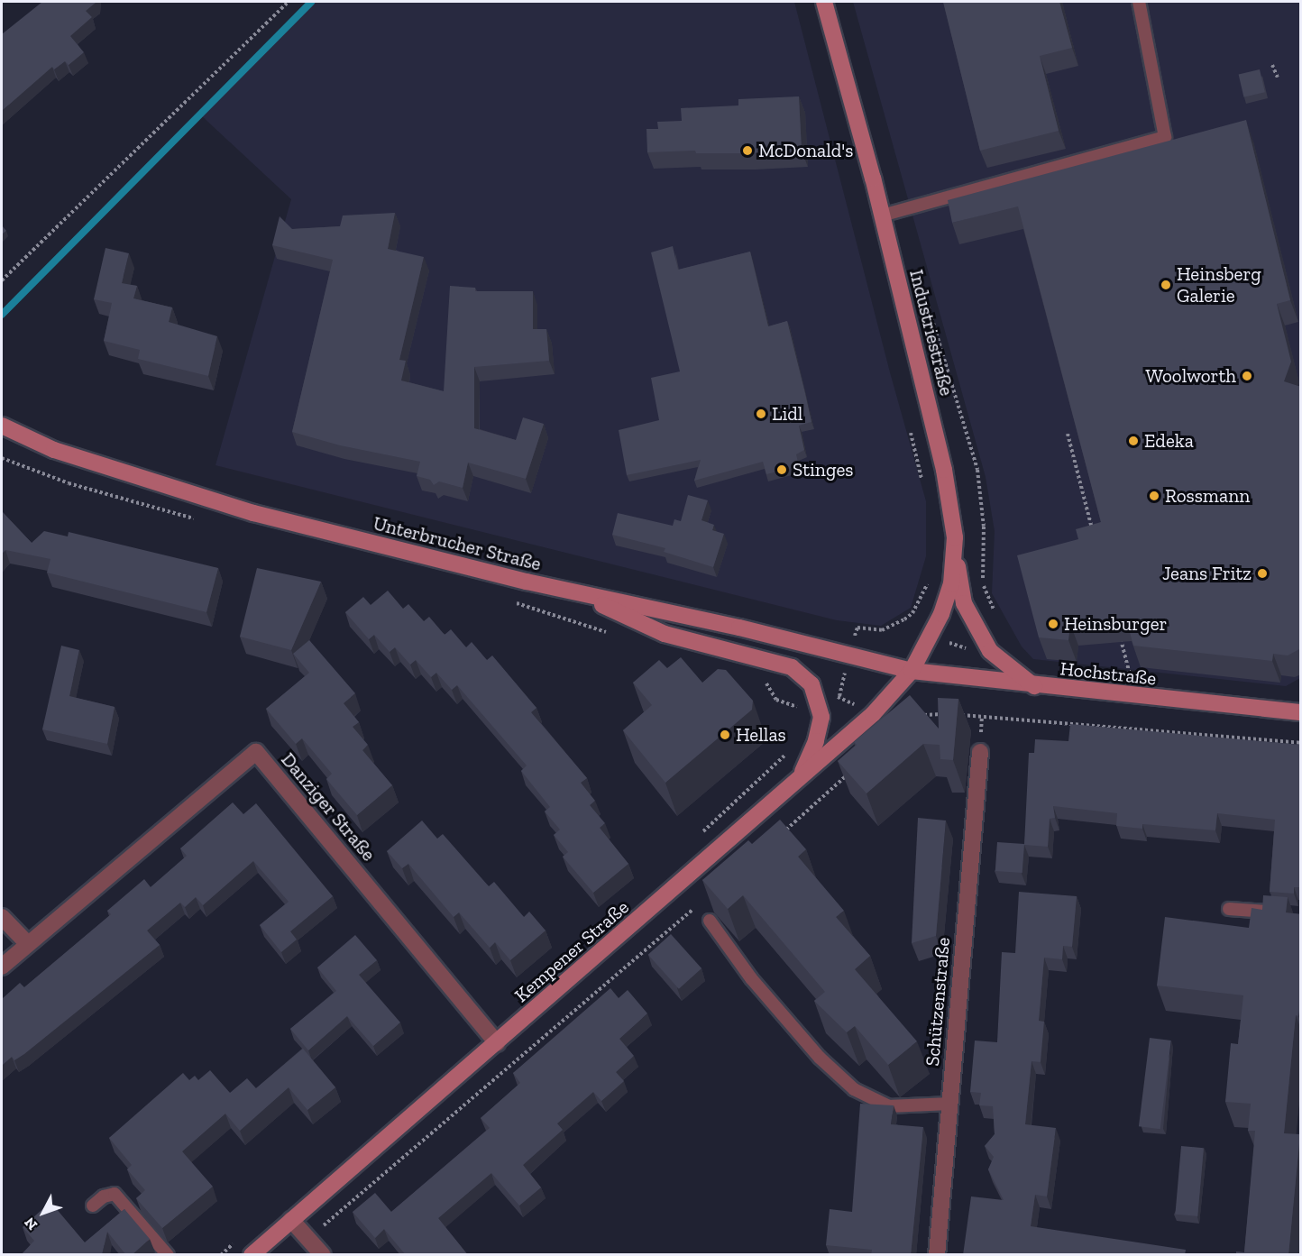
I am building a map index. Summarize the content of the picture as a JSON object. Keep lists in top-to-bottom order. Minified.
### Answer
{"streets":{"street":["Industriestraße","Unterbrucher Straße","Hochstraße","Danziger Straße","Kempener Straße","Schützenstraße"]},"crossings":[["Industriestraße","Unterbrucher Straße"],["Industriestraße","Hochstraße"],["Industriestraße","Kempener Straße"],["Unterbrucher Straße","Hochstraße"],["Unterbrucher Straße","Kempener Straße"],["Hochstraße","Kempener Straße"],["Danziger Straße","Kempener Straße"]],"places":["McDonald's","Heinsberg Galerie","Woolworth","Lidl","Edeka","Stinges","Rossmann","Jeans Fritz","Heinsburger","Hellas"],"north":"bottom left"}
